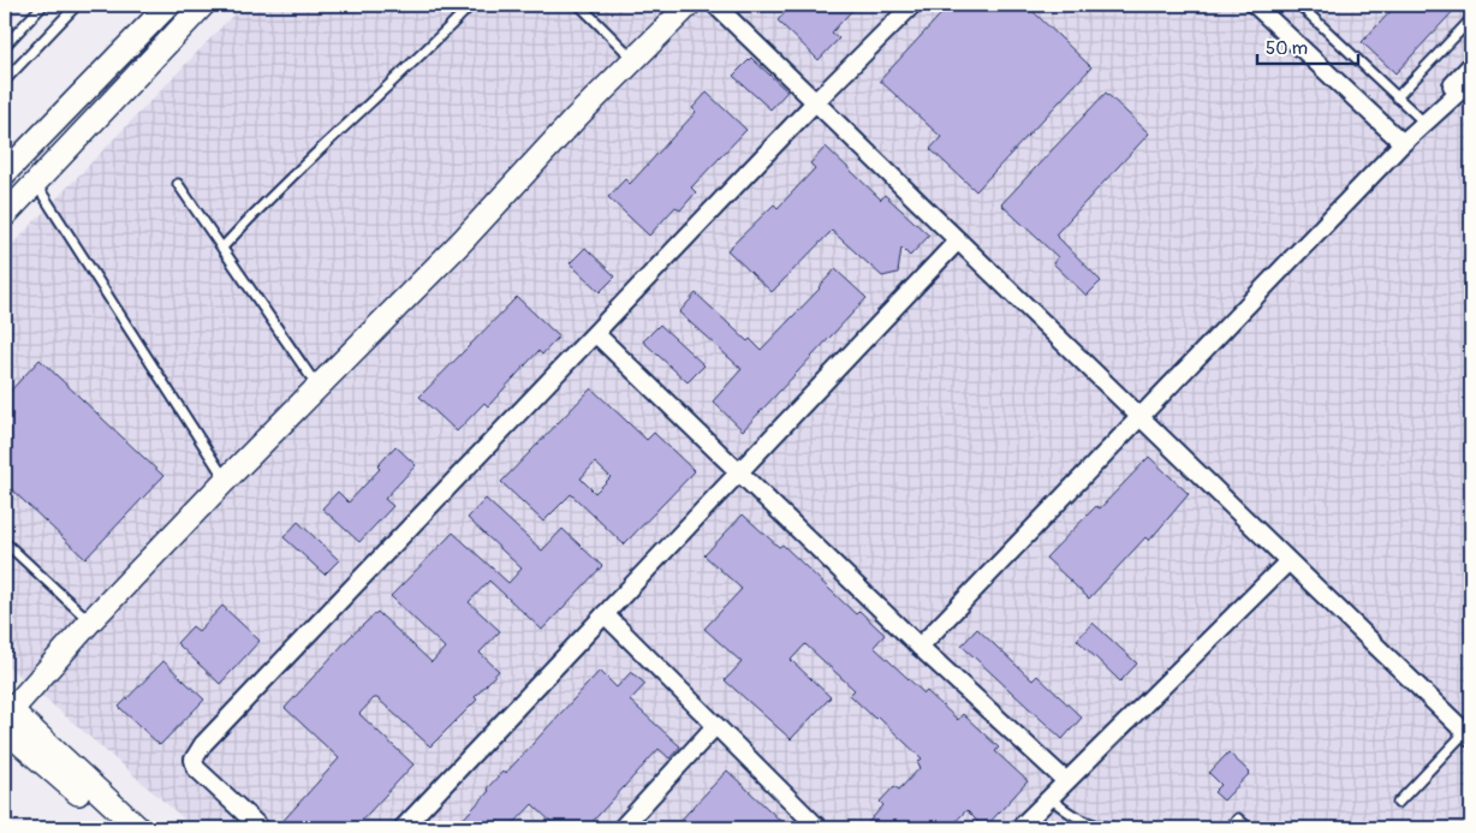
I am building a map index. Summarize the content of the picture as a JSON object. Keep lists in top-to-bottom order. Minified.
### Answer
{"scale_bar":"50 m"}
